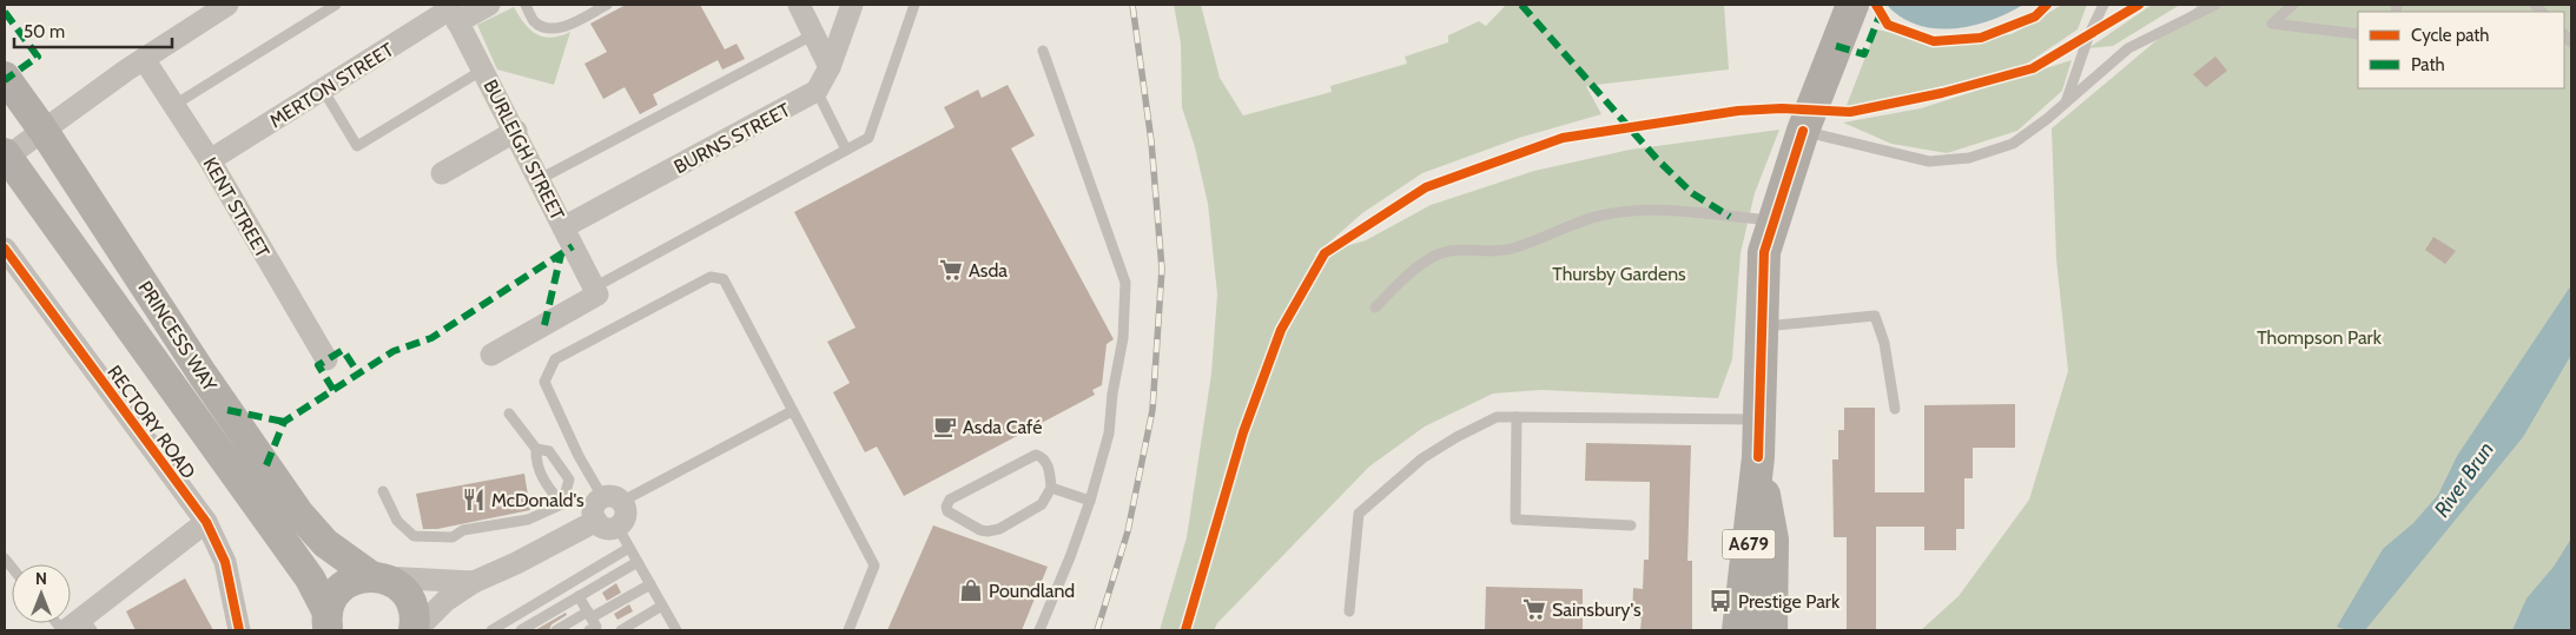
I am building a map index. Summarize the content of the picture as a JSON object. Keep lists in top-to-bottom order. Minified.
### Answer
{"streets":{"main road":["PRINCESS WAY","A679"],"street":["MERTON STREET","BURNS STREET","BURLEIGH STREET","KENT STREET","RECTORY ROAD"]},"crossings":[["MERTON STREET","BURLEIGH STREET"],["MERTON STREET","KENT STREET"],["BURNS STREET","BURLEIGH STREET"]],"water":["River Brun"],"parks":["Thursby Gardens","Thompson Park"],"places":{"supermarket":["Asda","Sainsbury's"],"cafe":["Asda Café"],"restaurant":["McDonald's"],"shop":["Poundland"],"bus stop":["Prestige Park"]},"legend":["Cycle path","Path"],"scale_bar":"50 m","north":"top"}
